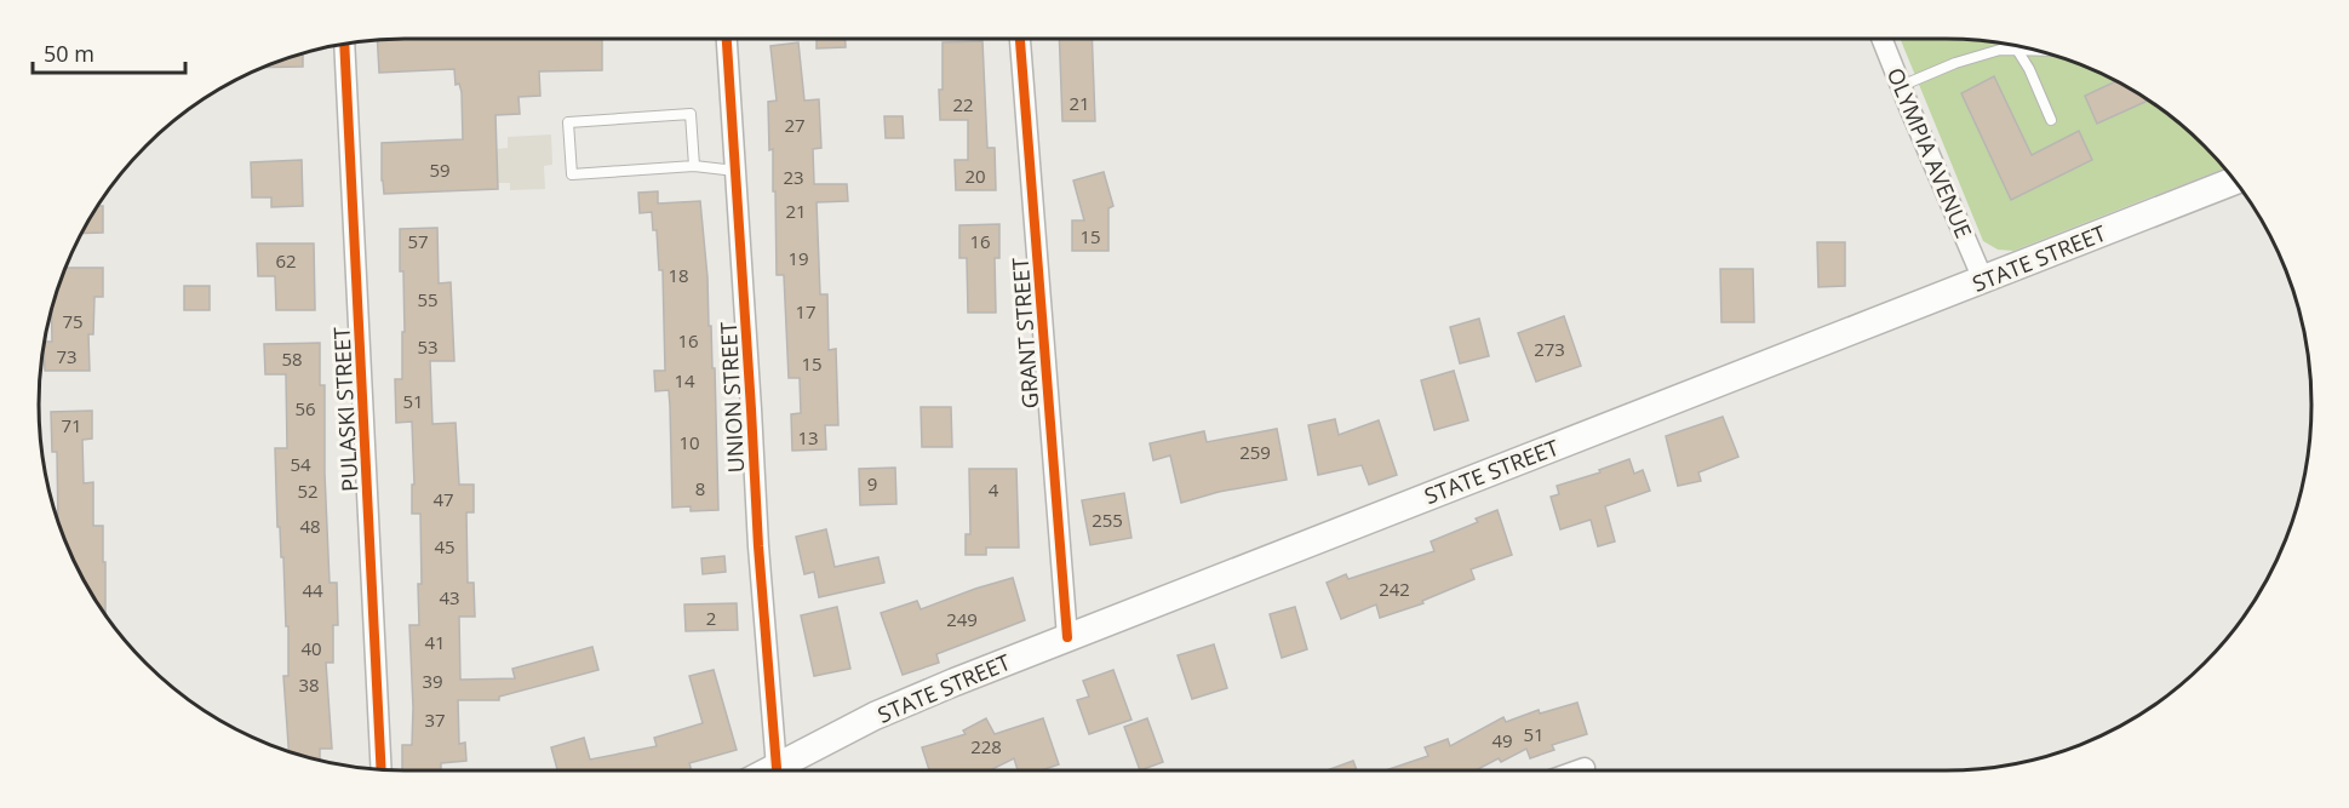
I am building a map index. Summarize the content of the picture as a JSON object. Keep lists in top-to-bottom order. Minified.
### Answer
{"streets":{"main road":["STATE STREET"],"street":["OLYMPIA AVENUE","GRANT STREET","UNION STREET","PULASKI STREET"]},"crossings":[["OLYMPIA AVENUE","STATE STREET"],["STATE STREET","GRANT STREET"],["STATE STREET","UNION STREET"]],"house_numbers":["21","22","27","59","20","23","21","15","57","16","19","62","18","55","17","75","16","53","273","73","58","15","14","51","56","71","13","10","259","54","9","8","4","52","47","255","48","45","242","44","43","2","249","41","40","39","38","37","51","49","228"],"scale_bar":"50 m"}
